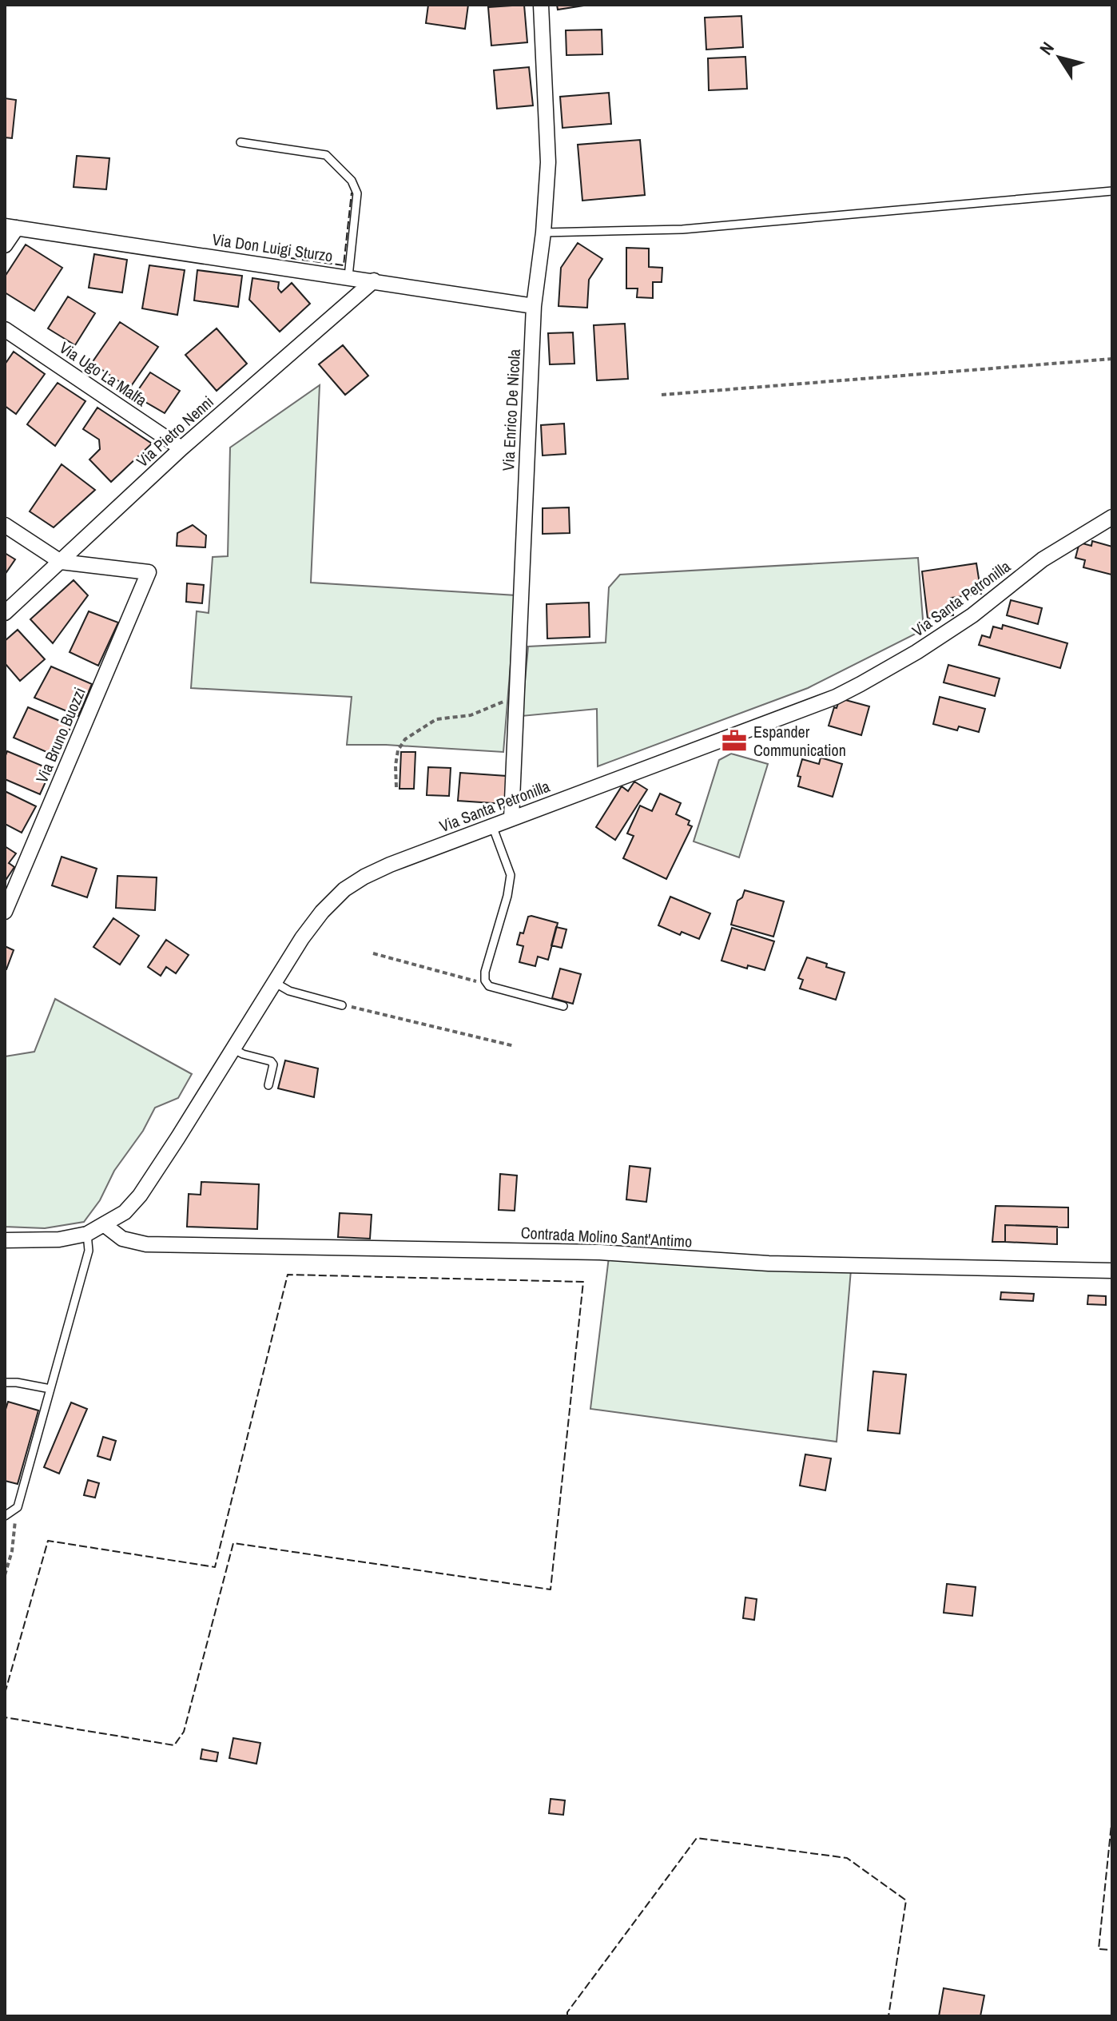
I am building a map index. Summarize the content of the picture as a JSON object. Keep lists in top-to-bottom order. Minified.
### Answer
{"streets":{"street":["Via Don Luigi Sturzo","Via Ugo La Malfa","Via Enrico De Nicola","Via Pietro Nenni","Via Santa Petronilla","Via Bruno Buozzi","Contrada Molino Sant'Antimo"]},"crossings":[["Via Don Luigi Sturzo","Via Enrico De Nicola"],["Via Don Luigi Sturzo","Via Pietro Nenni"],["Via Ugo La Malfa","Via Pietro Nenni"],["Via Enrico De Nicola","Via Santa Petronilla"],["Via Pietro Nenni","Via Bruno Buozzi"],["Via Santa Petronilla","Contrada Molino Sant'Antimo"]],"places":{"office":["Espander Communication"]},"north":"top left"}
